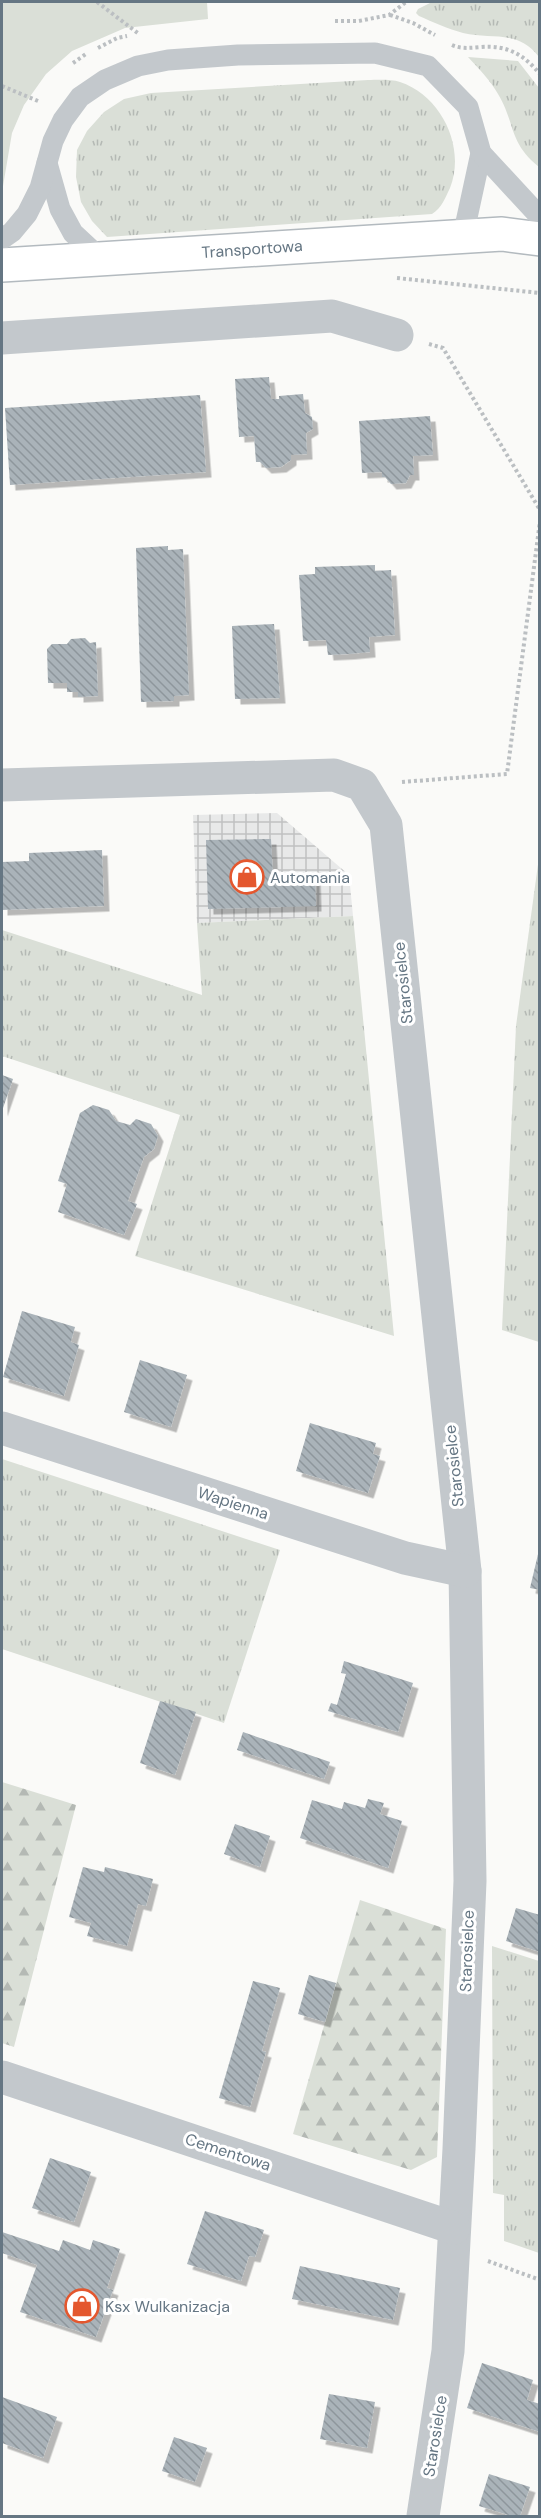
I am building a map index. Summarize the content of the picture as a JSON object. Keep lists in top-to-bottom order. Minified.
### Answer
{"streets":{"street":["Transportowa","Starosielce","Wapienna","Cementowa"]},"crossings":[["Starosielce","Wapienna"],["Starosielce","Cementowa"]],"places":{"shop":["Automania","Ksx Wulkanizacja"]}}
